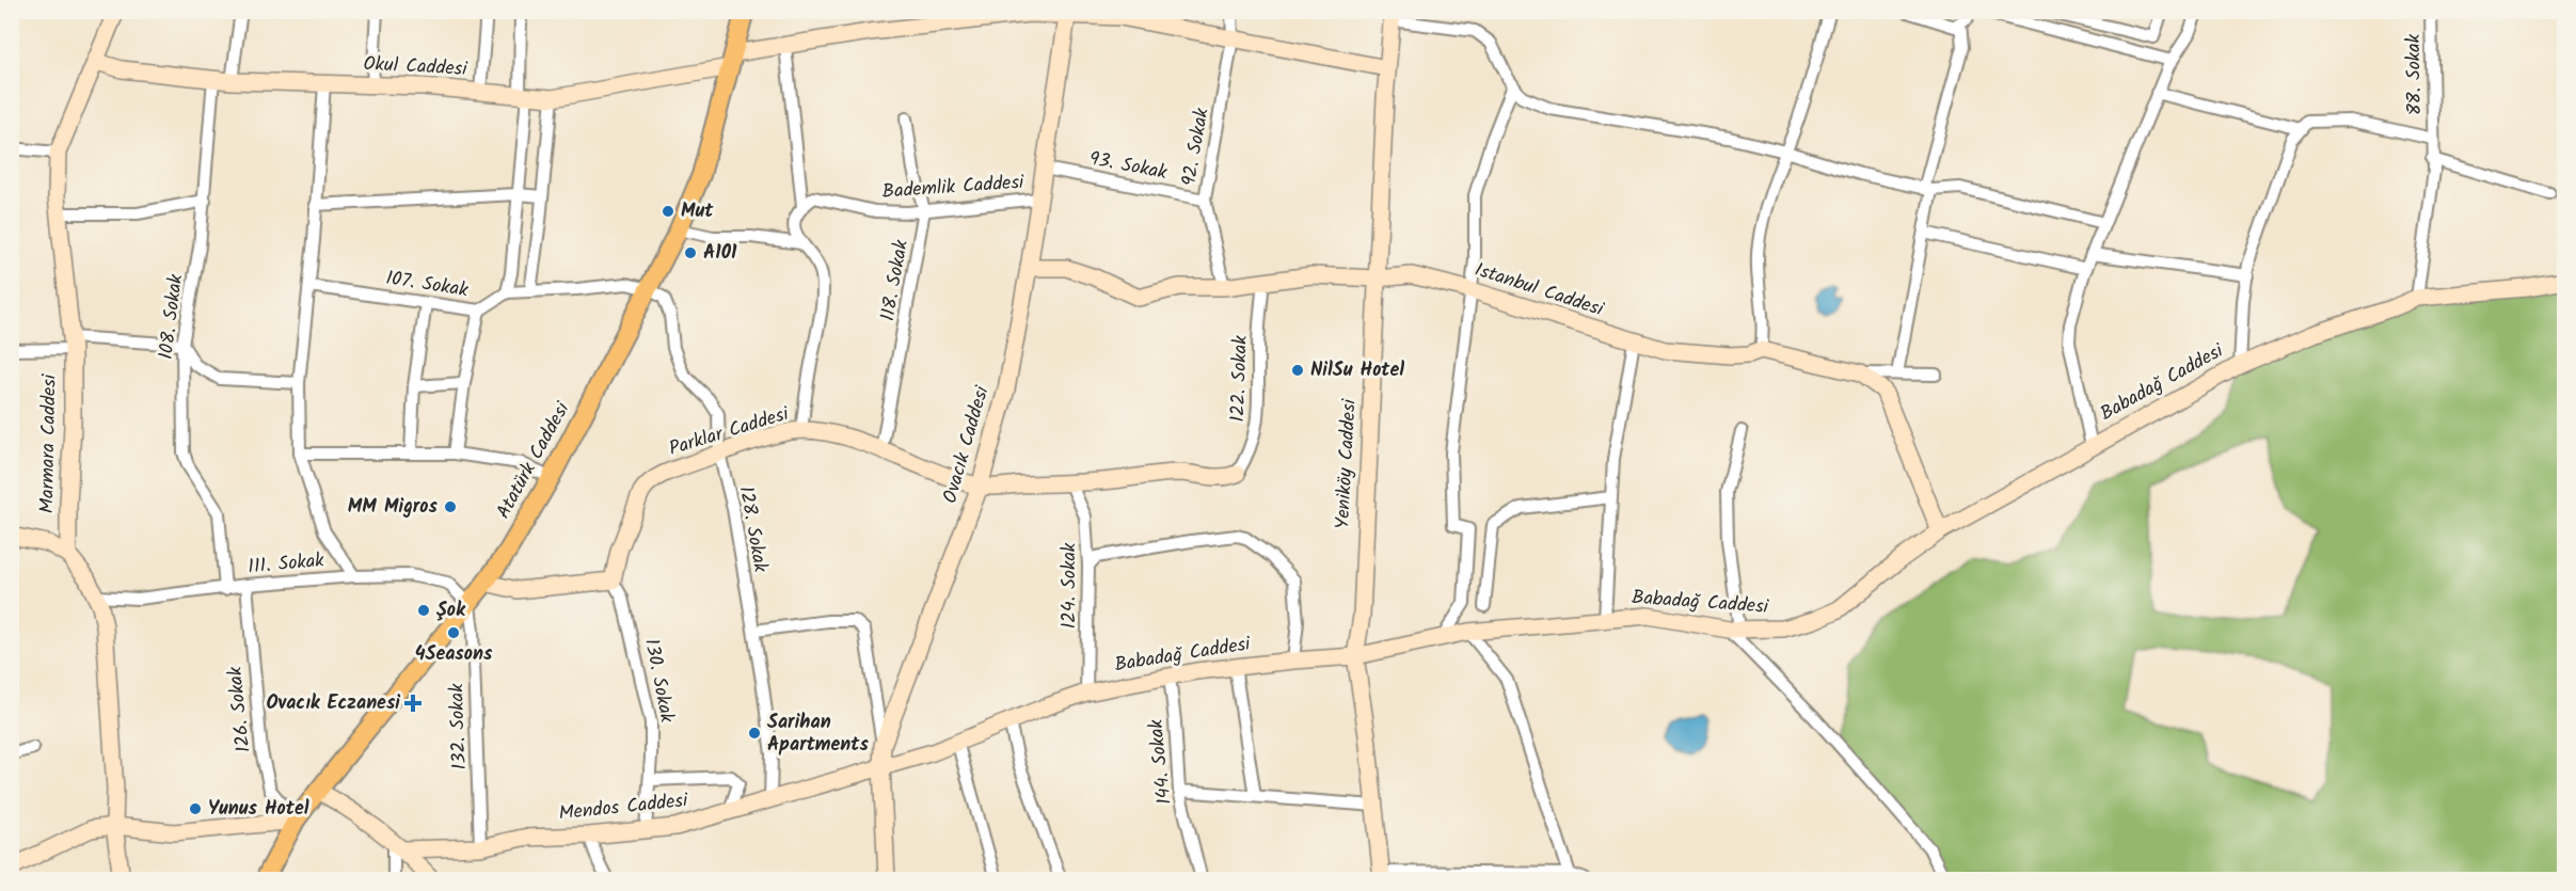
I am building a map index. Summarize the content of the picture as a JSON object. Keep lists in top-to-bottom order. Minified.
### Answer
{"streets":{"main road":["Atatürk Caddesi"],"street":["Okul Caddesi","88. Sokak","92. Sokak","93. Sokak","Bademlik Caddesi","118. Sokak","107. Sokak","Istanbul Caddesi","108. Sokak","122. Sokak","Babadağ Caddesi","Parklar Caddesi","Marmara Caddesi","Ovacık Caddesi","Yeniköy Caddesi","128. Sokak","111. Sokak","124. Sokak","130. Sokak","126. Sokak","132. Sokak","144. Sokak","Mendos Caddesi"]},"crossings":[["Okul Caddesi","92. Sokak"],["Okul Caddesi","108. Sokak"],["Okul Caddesi","Marmara Caddesi"],["Okul Caddesi","Ovacık Caddesi"],["Okul Caddesi","Atatürk Caddesi"],["Okul Caddesi","Yeniköy Caddesi"],["88. Sokak","Babadağ Caddesi"],["92. Sokak","93. Sokak"],["92. Sokak","Istanbul Caddesi"],["93. Sokak","Ovacık Caddesi"],["Bademlik Caddesi","118. Sokak"],["Bademlik Caddesi","Ovacık Caddesi"],["118. Sokak","Parklar Caddesi"],["107. Sokak","Atatürk Caddesi"],["107. Sokak","128. Sokak"],["Istanbul Caddesi","122. Sokak"],["Istanbul Caddesi","Babadağ Caddesi"],["Istanbul Caddesi","Ovacık Caddesi"],["Istanbul Caddesi","Yeniköy Caddesi"],["108. Sokak","111. Sokak"],["122. Sokak","Parklar Caddesi"],["Babadağ Caddesi","Ovacık Caddesi"],["Babadağ Caddesi","Yeniköy Caddesi"],["Babadağ Caddesi","124. Sokak"],["Babadağ Caddesi","144. Sokak"],["Babadağ Caddesi","Mendos Caddesi"],["Parklar Caddesi","Ovacık Caddesi"],["Parklar Caddesi","128. Sokak"],["Parklar Caddesi","124. Sokak"],["Parklar Caddesi","130. Sokak"],["Ovacık Caddesi","Mendos Caddesi"],["Atatürk Caddesi","128. Sokak"],["Atatürk Caddesi","111. Sokak"],["Atatürk Caddesi","126. Sokak"],["Atatürk Caddesi","132. Sokak"],["128. Sokak","Mendos Caddesi"],["111. Sokak","126. Sokak"],["111. Sokak","132. Sokak"],["130. Sokak","Mendos Caddesi"],["132. Sokak","Mendos Caddesi"]],"places":{"other":["Mut","A101","NilSu Hotel","MM Migros","Şok","4Seasons","Sarihan Apartments","Yunus Hotel"],"health":["Ovacık Eczanesi"]}}
